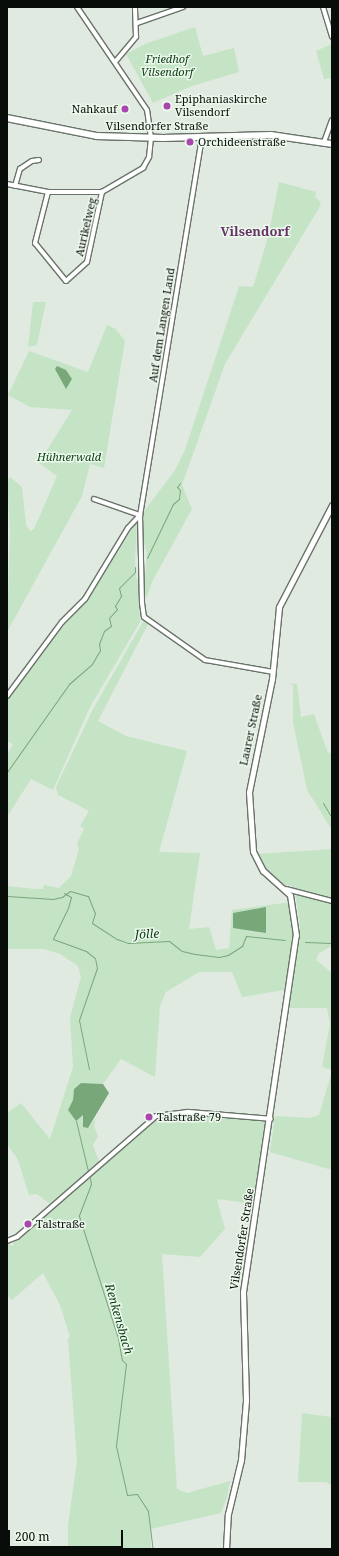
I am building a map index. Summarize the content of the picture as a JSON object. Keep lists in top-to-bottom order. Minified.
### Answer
{"streets":{"main road":["Vilsendorfer Straße"],"street":["Aurikelweg","Auf dem Langen Land","Laarer Straße"]},"crossings":[["Vilsendorfer Straße","Auf dem Langen Land"],["Vilsendorfer Straße","Laarer Straße"],["Auf dem Langen Land","Laarer Straße"]],"districts":["Vilsendorf"],"water":["Jölle","Renkensbach"],"parks":["Friedhof Vilsendorf","Hühnerwald"],"places":["Epiphaniaskirche Vilsendorf","Nahkauf","Orchideenstraße","Talstraße 79","Talstraße"],"scale_bar":"200 m"}
